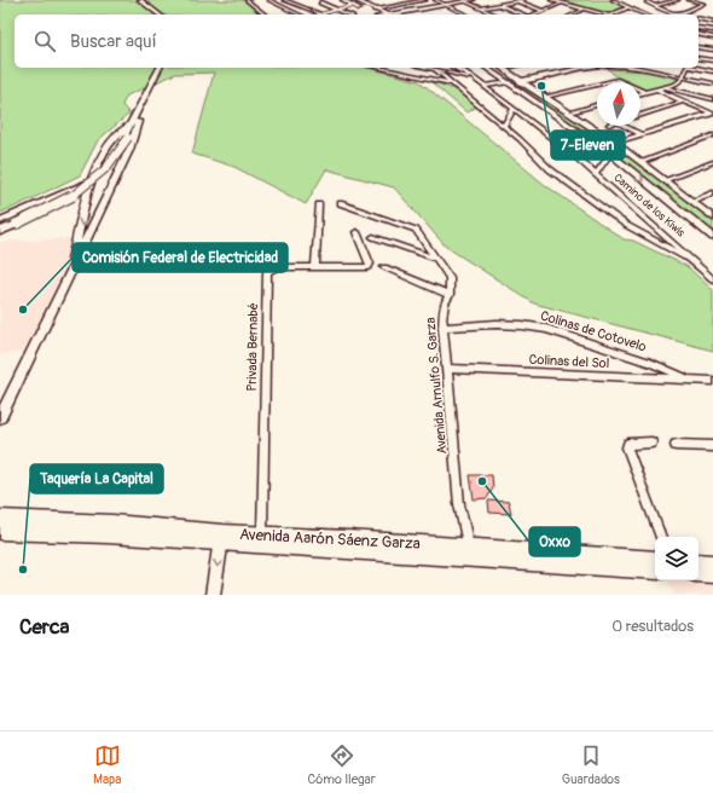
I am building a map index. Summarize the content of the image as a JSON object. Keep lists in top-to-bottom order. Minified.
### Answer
{"streets":{"main road":["Avenida Aarón Sáenz Garza"],"street":["Camino de los Kiwis","Colinas de Cotovelo","Privada Bernabé","Colinas del Sol","Avenida Arnulfo S. Garza"]},"crossings":[["Colinas de Cotovelo","Colinas del Sol"],["Colinas de Cotovelo","Avenida Arnulfo S. Garza"],["Privada Bernabé","Avenida Aarón Sáenz Garza"],["Colinas del Sol","Avenida Arnulfo S. Garza"],["Avenida Arnulfo S. Garza","Avenida Aarón Sáenz Garza"]],"places":["7-Eleven","Comisión Federal de Electricidad","Oxxo","Taquería La Capital"],"north":"top","page":{"search":"Buscar aquí","heading":["Cerca","0 resultados"],"nav":["Mapa","Cómo llegar","Guardados"]}}
